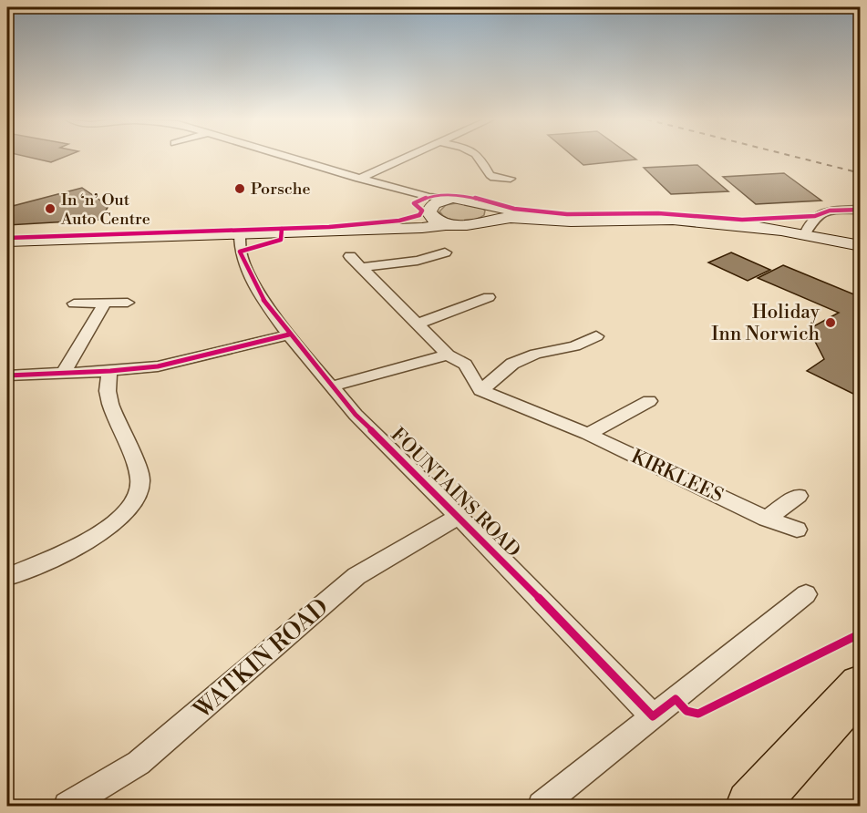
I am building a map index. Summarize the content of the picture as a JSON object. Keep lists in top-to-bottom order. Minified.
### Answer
{"streets":{"street":["KIRKLEES","FOUNTAINS ROAD","WATKIN ROAD"]},"crossings":[["FOUNTAINS ROAD","WATKIN ROAD"]],"places":["Porsche","In ‘n’ Out Auto Centre","Holiday Inn Norwich"]}
